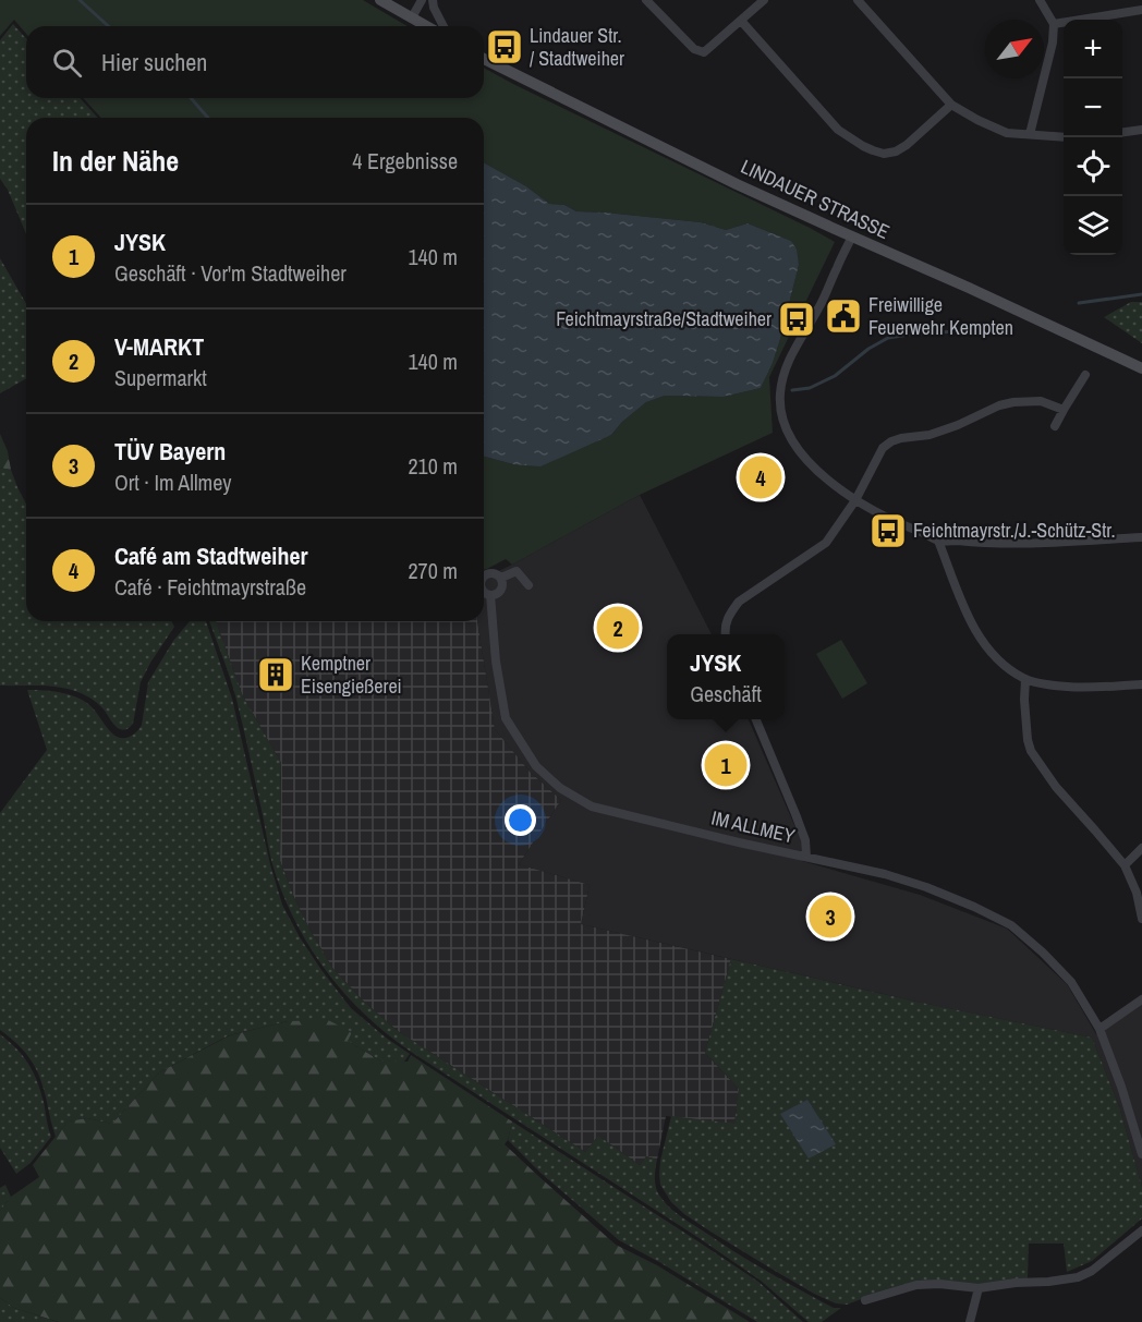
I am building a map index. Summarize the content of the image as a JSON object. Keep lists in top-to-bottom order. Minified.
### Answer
{"streets":{"main road":["LINDAUER STRASSE"],"street":["IM ALLMEY"]},"places":{"bus stop":["Lindauer Str. / Stadtweiher","Feichtmayrstraße/Stadtweiher","Feichtmayrstr./J.-Schütz-Str."],"public building":["Freiwillige Feuerwehr Kempten"],"building":["Kemptner Eisengießerei"]},"north":"top right","page":{"map_buttons":["+","−"],"search":"Hier suchen","heading":["In der Nähe","4 Ergebnisse"],"list":[{"mark":"1","name":"JYSK","note":"Geschäft · Vor'm Stadtweiher","value":"140 m"},{"mark":"2","name":"V-MARKT","note":"Supermarkt","value":"140 m"},{"mark":"3","name":"TÜV Bayern","note":"Ort · Im Allmey","value":"210 m"},{"mark":"4","name":"Café am Stadtweiher","note":"Café · Feichtmayrstraße","value":"270 m"}],"pins":["4","2","1","3"],"popup":["JYSK","Geschäft"]}}
